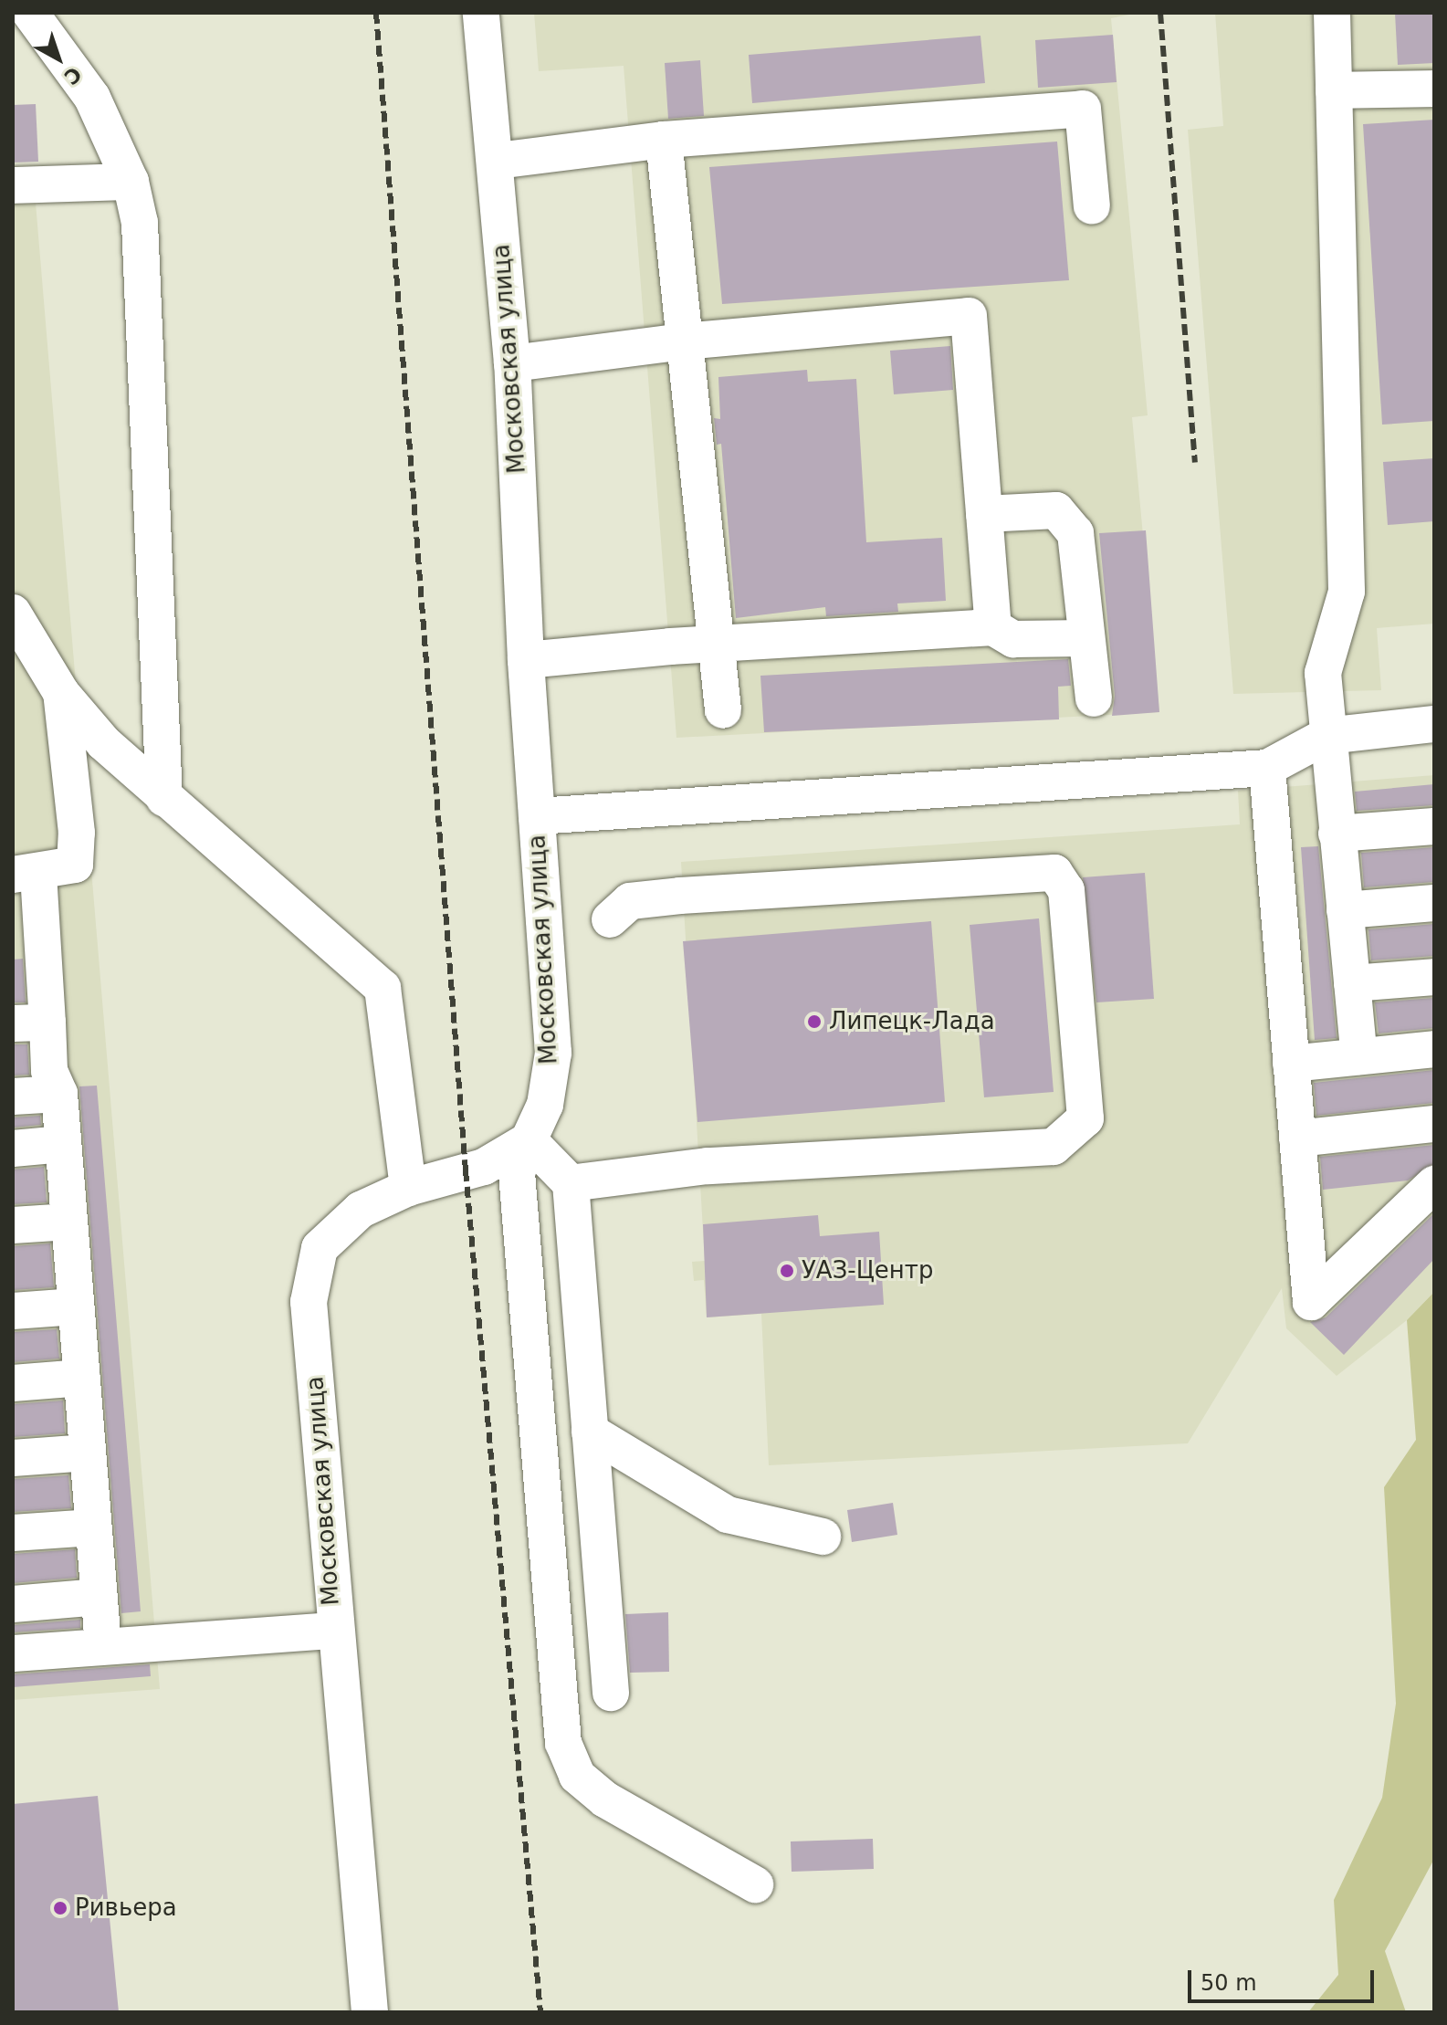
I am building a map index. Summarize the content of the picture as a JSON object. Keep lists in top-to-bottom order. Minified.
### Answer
{"streets":{"street":["Московская улица"]},"places":["Липецк-Лада","УАЗ-Центр","Ривьера"],"scale_bar":"50 m","north":"bottom right"}
